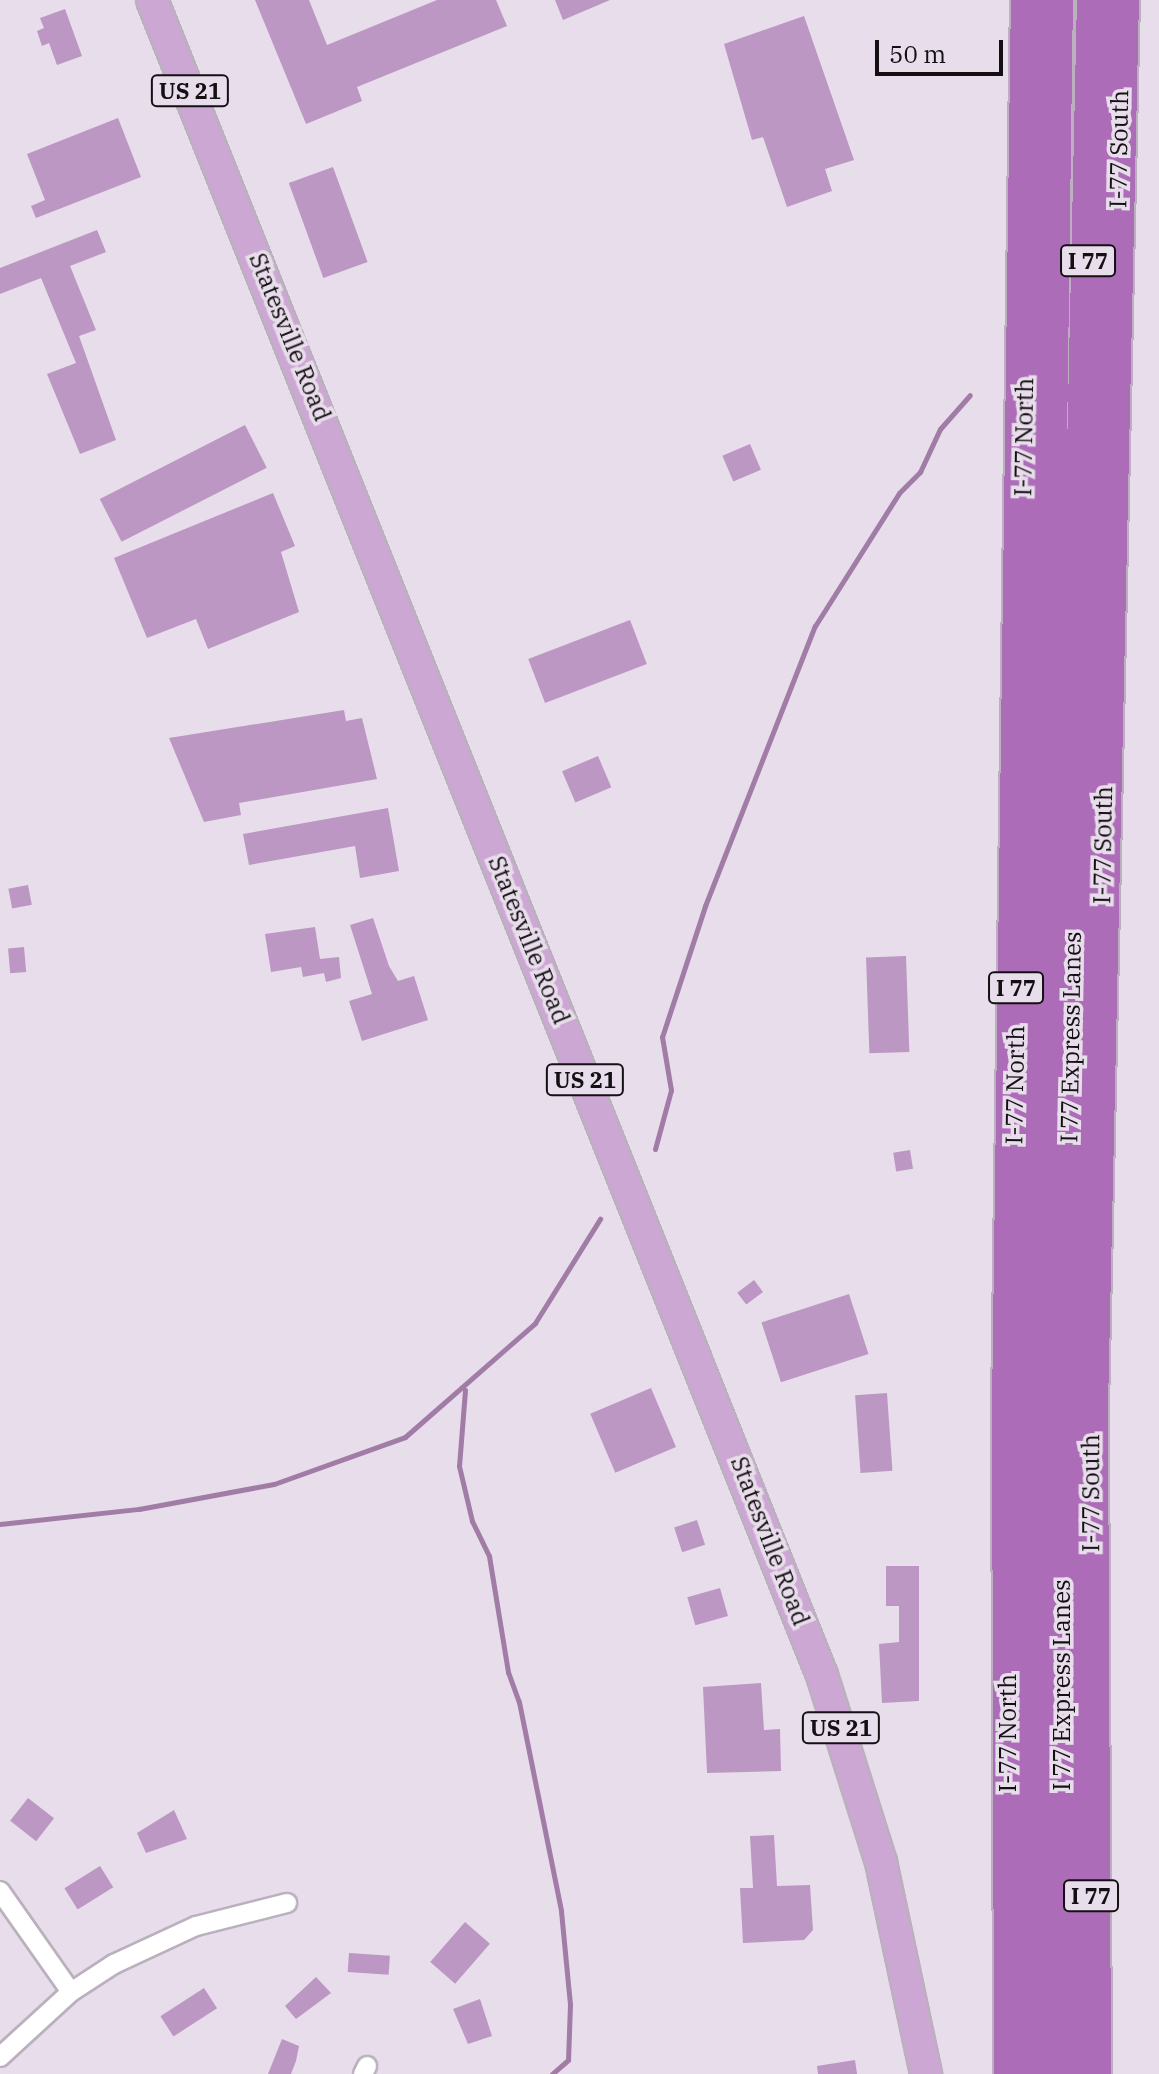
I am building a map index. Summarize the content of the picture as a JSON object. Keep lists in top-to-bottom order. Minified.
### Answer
{"streets":{"highway":["I-77 South","I 77","I-77 North","I 77 Express Lanes"],"main road":["US 21","Statesville Road"]},"scale_bar":"50 m"}
